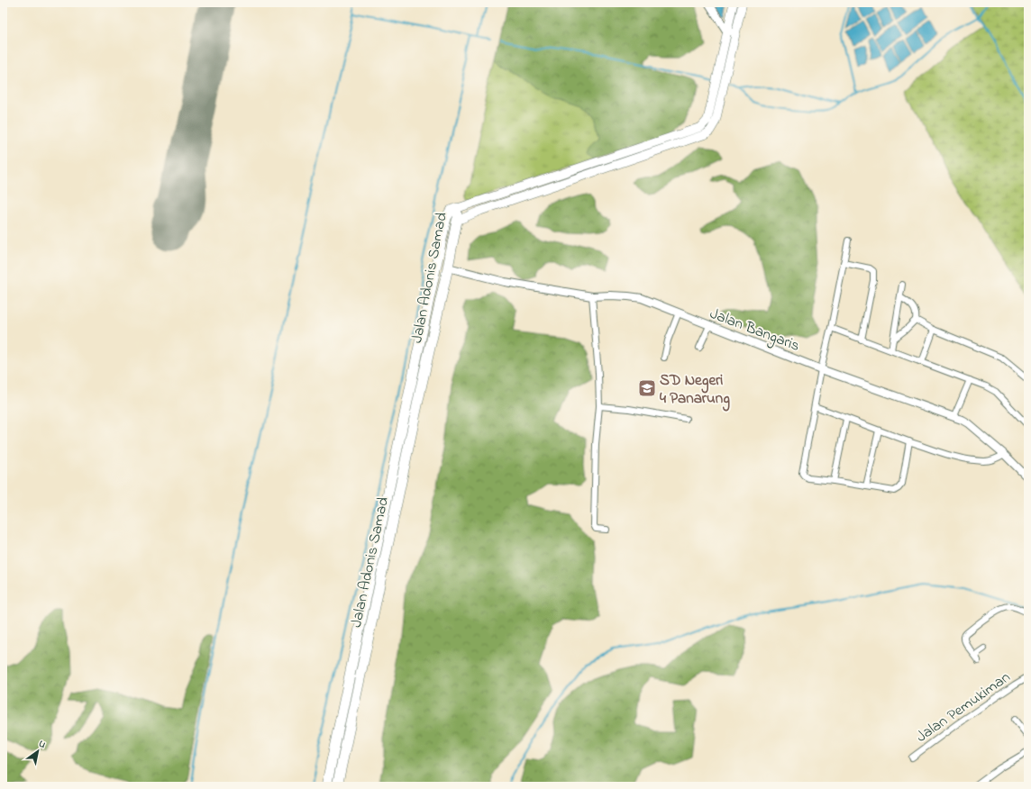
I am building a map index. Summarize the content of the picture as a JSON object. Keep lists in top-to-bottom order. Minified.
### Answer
{"streets":{"highway":["Jalan Adonis Samad"],"street":["Jalan Bangaris","Jalan Pemukiman"]},"crossings":[["Jalan Adonis Samad","Jalan Bangaris"]],"places":{"school or university":["SD Negeri 4 Panarung"]},"north":"top right"}
